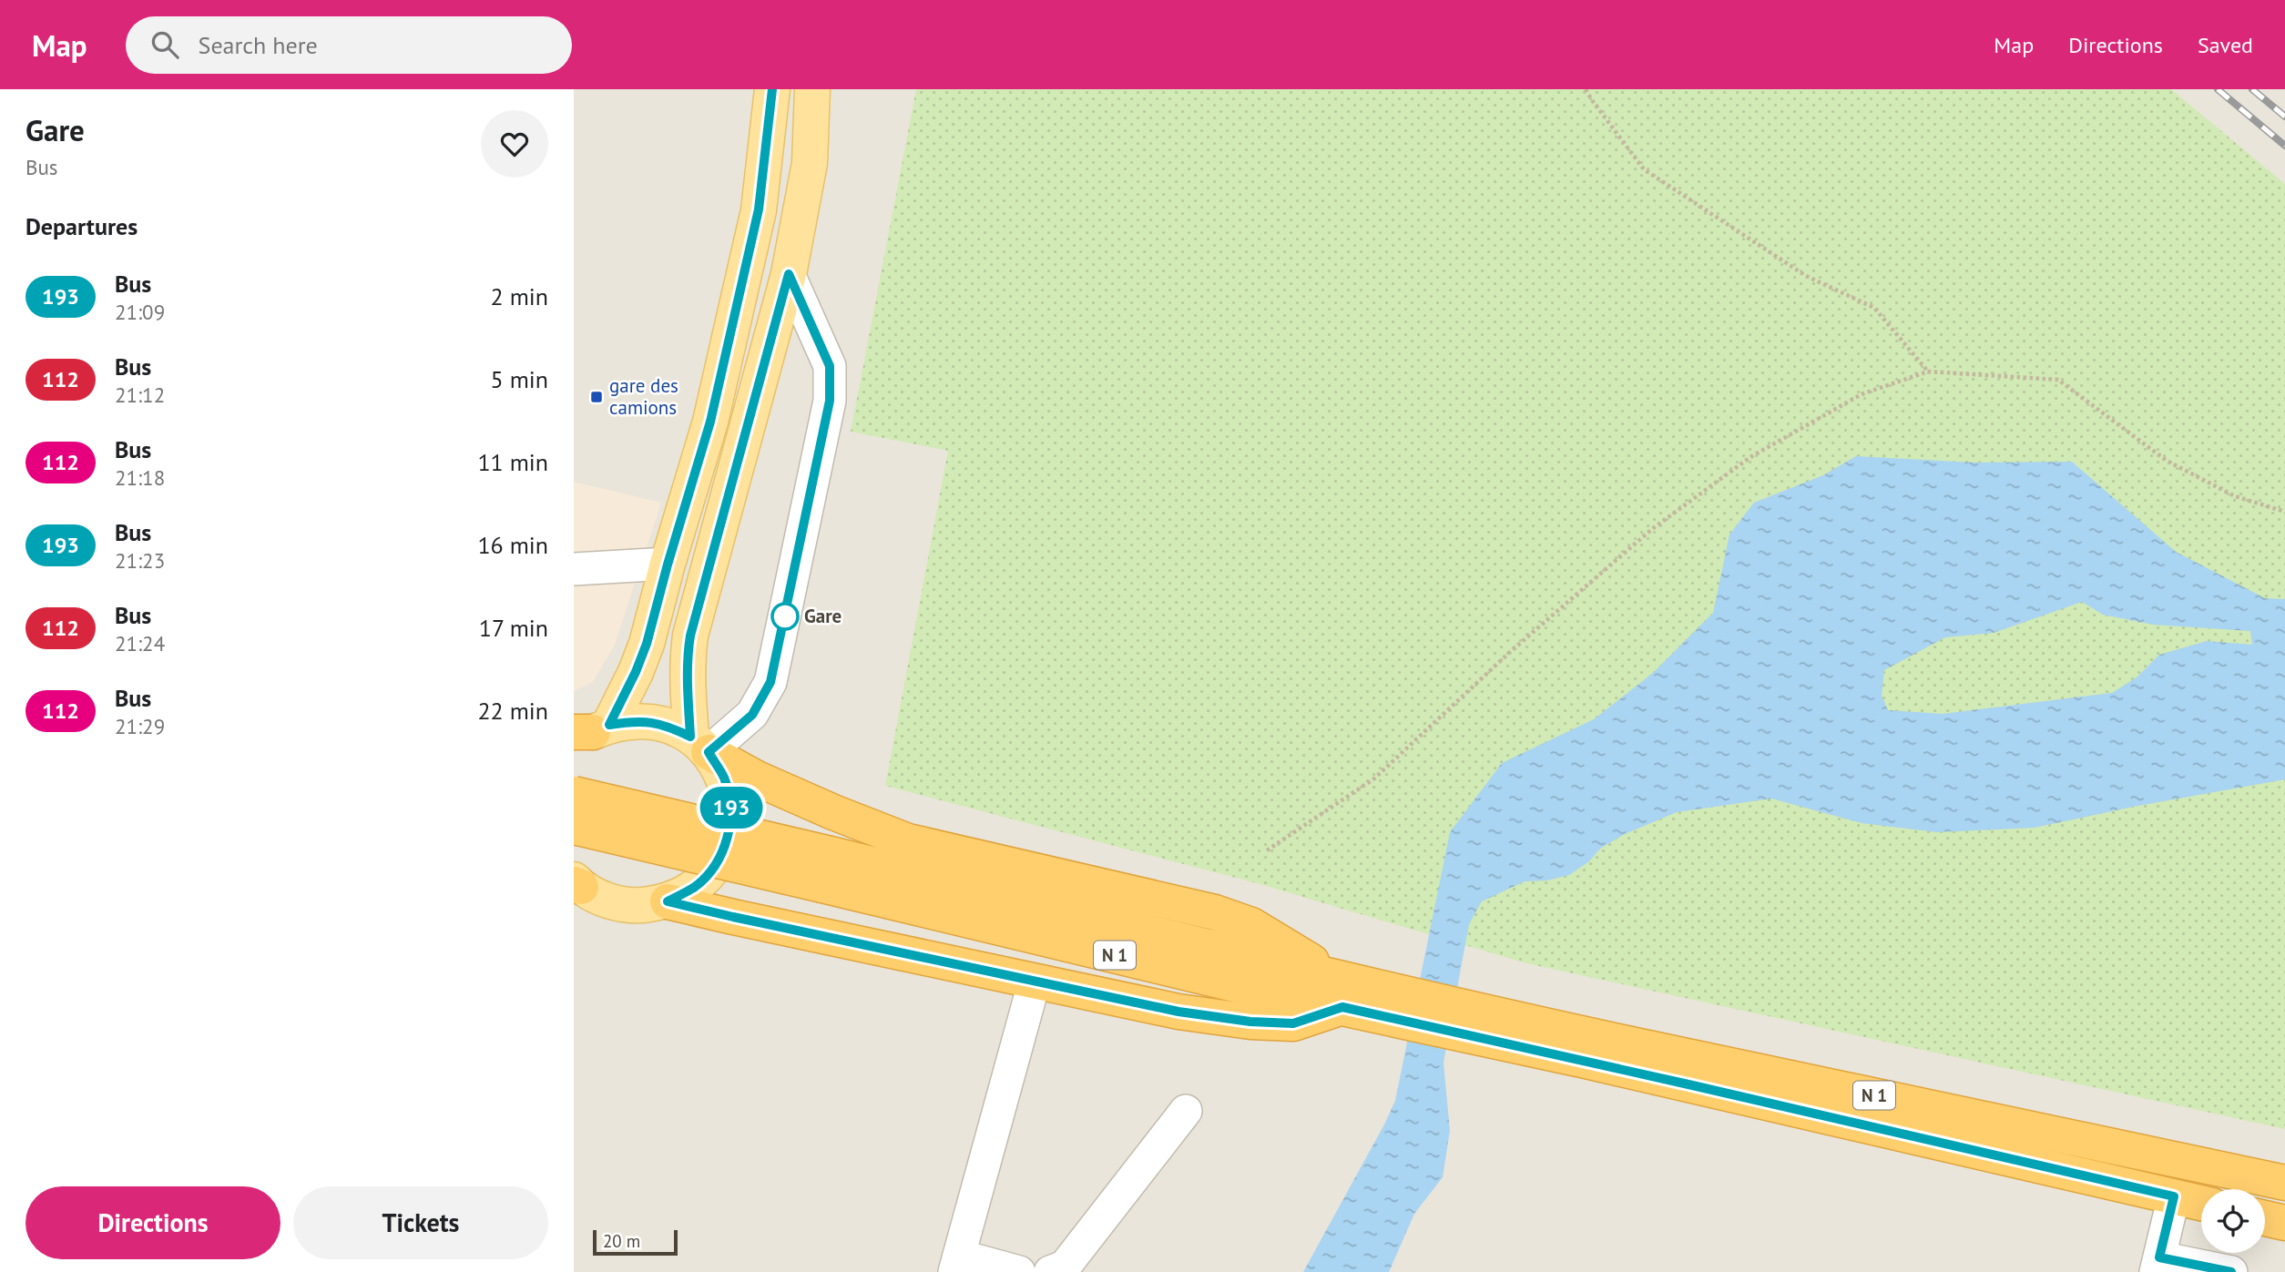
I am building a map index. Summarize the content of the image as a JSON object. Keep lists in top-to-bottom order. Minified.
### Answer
{"streets":{"highway":["N 1"]},"places":{"transit":["gare des camions"],"other":["Gare"]},"lines":["bus line 193"],"scale_bar":"20 m","page":{"header":"Map","search":"Search here","nav":["Map","Directions","Saved"],"heading":[["Gare","Bus"],"Departures"],"on_map":"193","list":[{"mark":"193","name":"Bus","note":"21:09","value":"2 min"},{"mark":"112","name":"Bus","note":"21:12","value":"5 min"},{"mark":"112","name":"Bus","note":"21:18","value":"11 min"},{"mark":"193","name":"Bus","note":"21:23","value":"16 min"},{"mark":"112","name":"Bus","note":"21:24","value":"17 min"},{"mark":"112","name":"Bus","note":"21:29","value":"22 min"}],"buttons":["Directions","Tickets"],"scale":"20 m"}}
